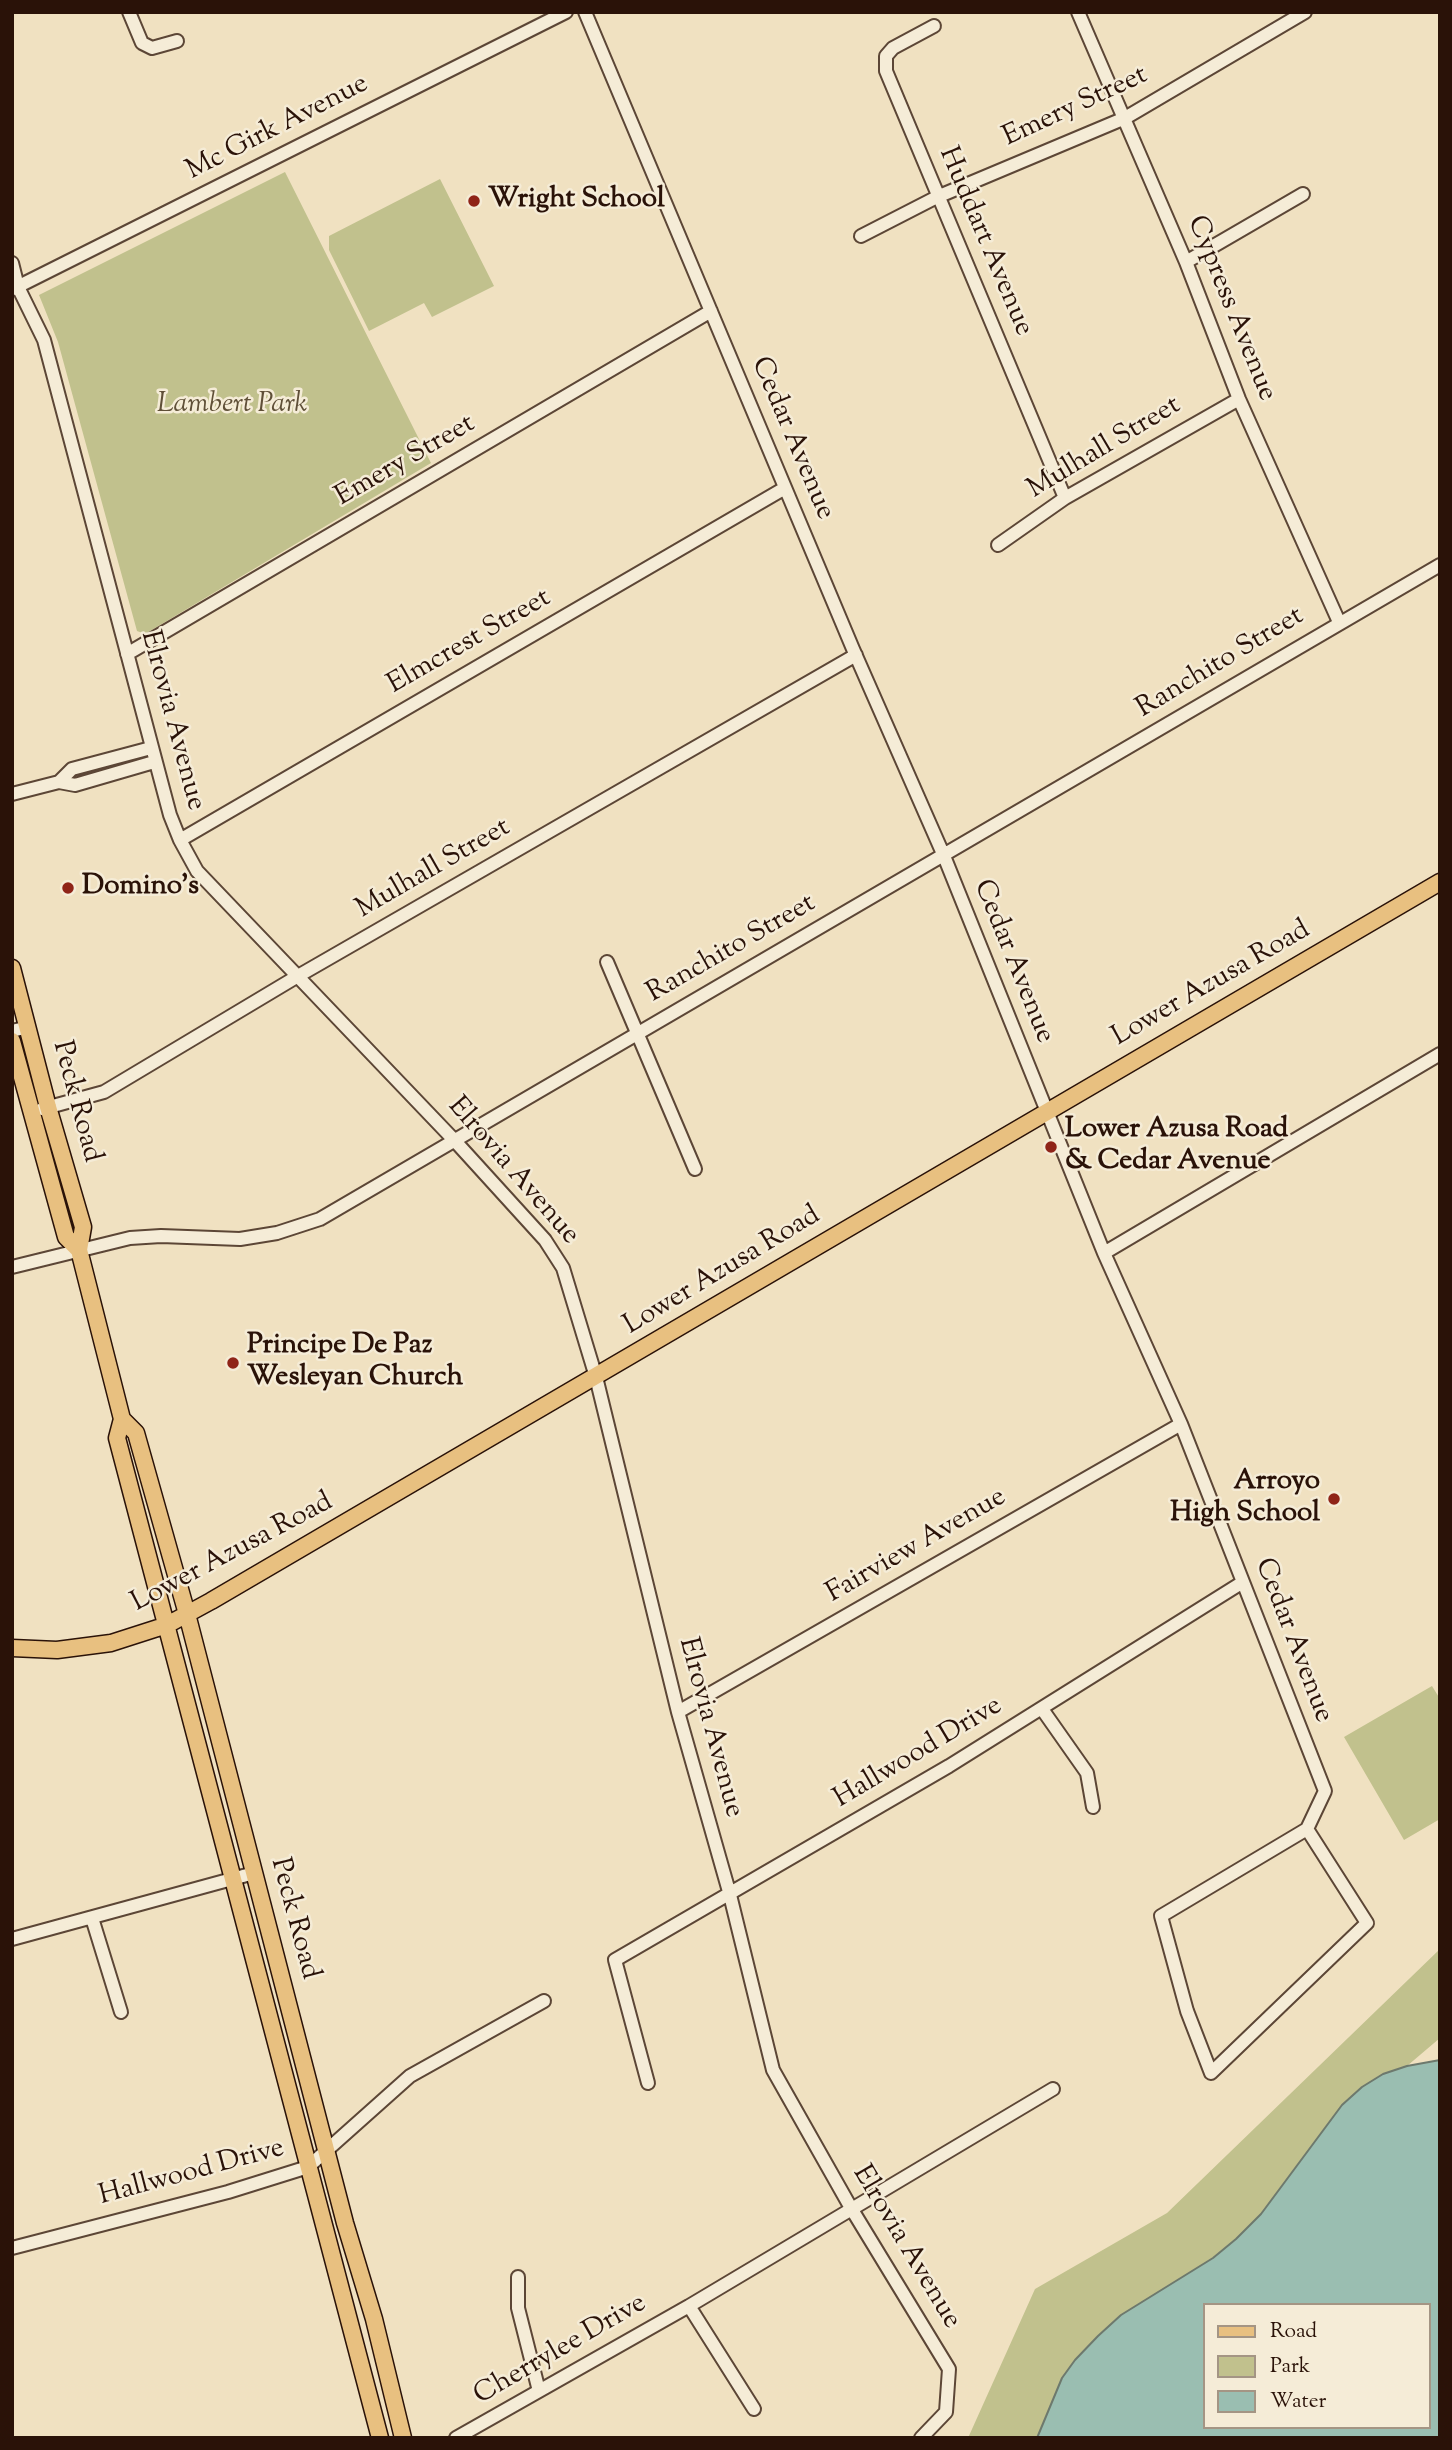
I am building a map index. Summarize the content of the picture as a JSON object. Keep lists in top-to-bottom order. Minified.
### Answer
{"streets":{"main road":["Lower Azusa Road","Peck Road"],"street":["Emery Street","Mc Girk Avenue","Huddart Avenue","Cypress Avenue","Cedar Avenue","Mulhall Street","Elmcrest Street","Ranchito Street","Elrovia Avenue","Fairview Avenue","Hallwood Drive","Cherrylee Drive"]},"crossings":[["Emery Street","Huddart Avenue"],["Emery Street","Cypress Avenue"],["Emery Street","Cedar Avenue"],["Emery Street","Elrovia Avenue"],["Mc Girk Avenue","Elrovia Avenue"],["Huddart Avenue","Mulhall Street"],["Cypress Avenue","Mulhall Street"],["Cypress Avenue","Ranchito Street"],["Cedar Avenue","Mulhall Street"],["Cedar Avenue","Elmcrest Street"],["Cedar Avenue","Ranchito Street"],["Cedar Avenue","Lower Azusa Road"],["Cedar Avenue","Fairview Avenue"],["Cedar Avenue","Hallwood Drive"],["Mulhall Street","Elrovia Avenue"],["Mulhall Street","Peck Road"],["Elmcrest Street","Elrovia Avenue"],["Ranchito Street","Elrovia Avenue"],["Ranchito Street","Peck Road"],["Elrovia Avenue","Lower Azusa Road"],["Elrovia Avenue","Fairview Avenue"],["Elrovia Avenue","Hallwood Drive"],["Elrovia Avenue","Cherrylee Drive"],["Lower Azusa Road","Peck Road"],["Peck Road","Hallwood Drive"]],"parks":["Lambert Park"],"places":["Wright School","Domino's","Lower Azusa Road & Cedar Avenue","Principe De Paz Wesleyan Church","Arroyo High School"],"legend":["Road","Park","Water"]}
